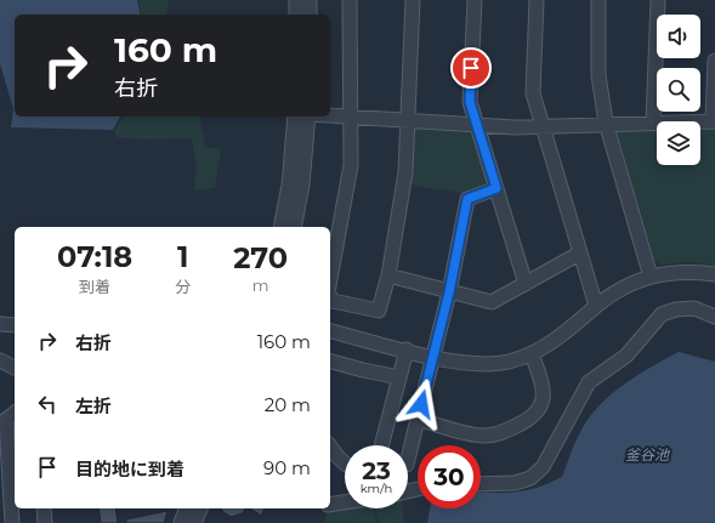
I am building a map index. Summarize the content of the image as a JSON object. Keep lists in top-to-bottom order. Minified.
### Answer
{"water":["釜谷池"],"page":{"turn":["160 m","右折"],"eta":["07:18","到着","1","分","270","m"],"list":[{"name":"右折","value":"160 m"},{"name":"左折","value":"20 m"},{"name":"目的地に到着","value":"90 m"}],"speed":"23 km/h","limit":"30"}}
